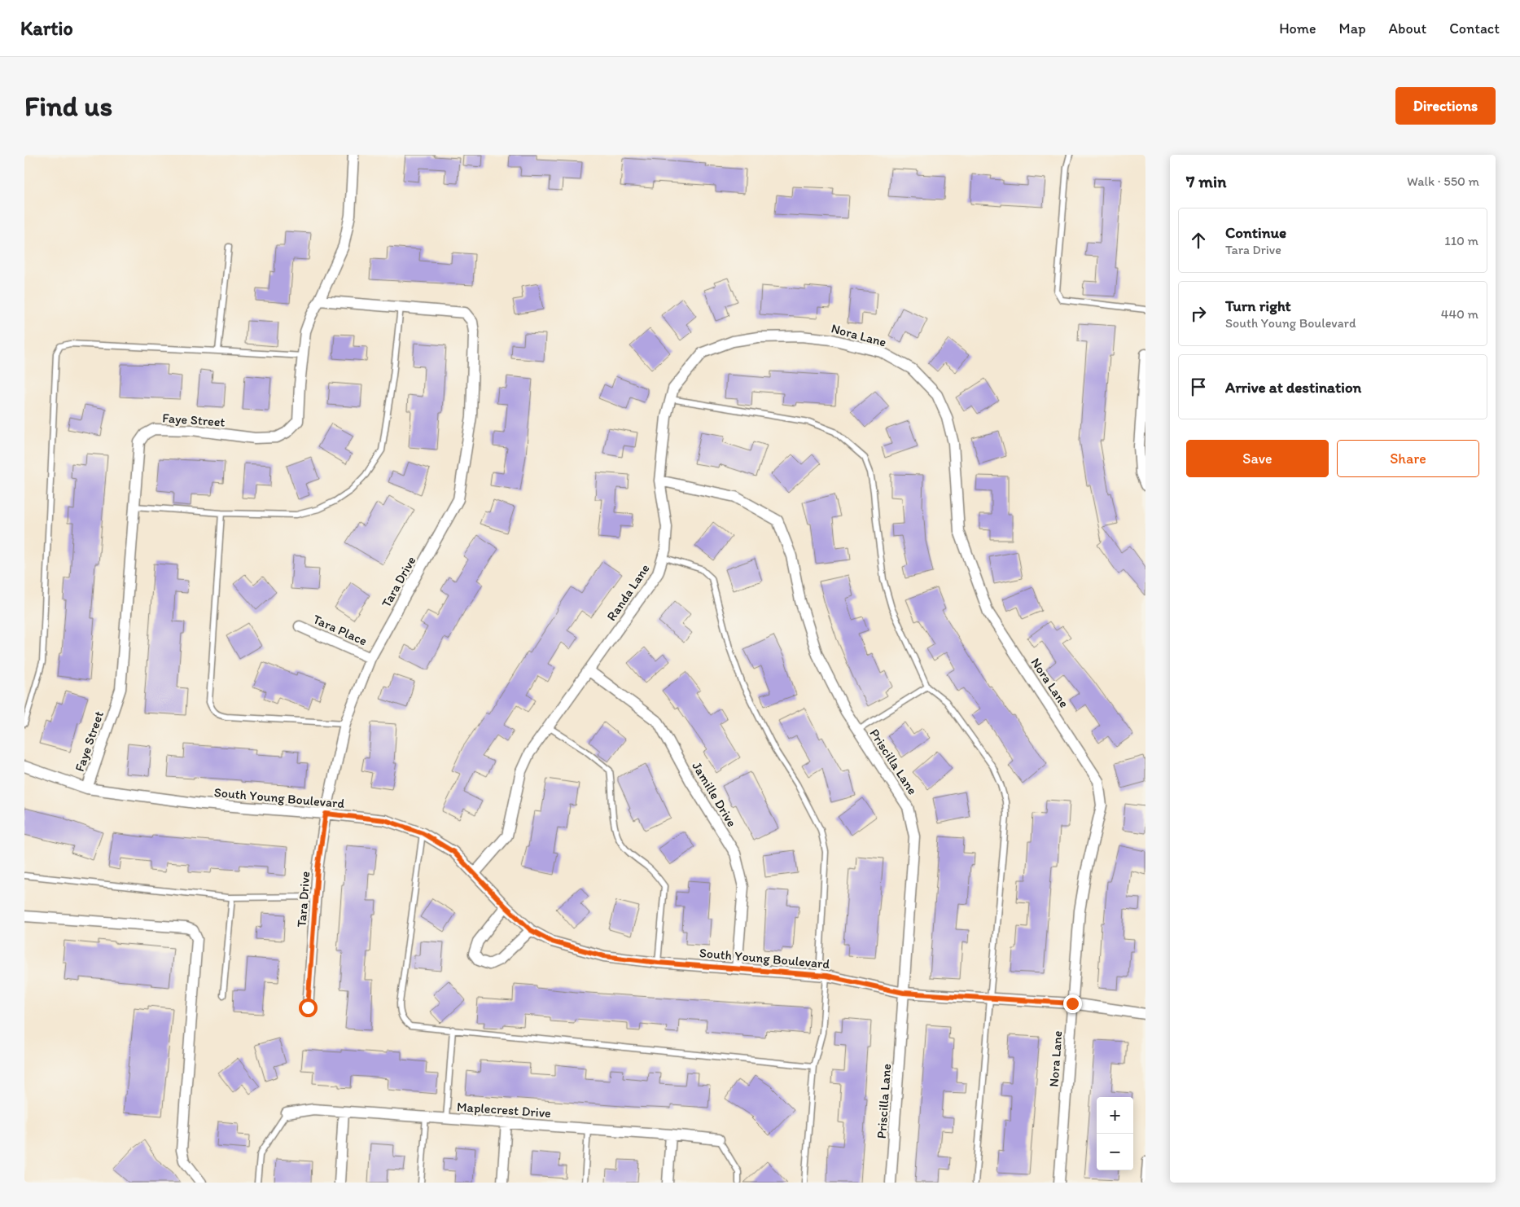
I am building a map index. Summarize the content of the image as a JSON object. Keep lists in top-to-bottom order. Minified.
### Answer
{"streets":{"street":["Nora Lane","Faye Street","Tara Drive","Randa Lane","Tara Place","Priscilla Lane","Jamille Drive","South Young Boulevard","Maplecrest Drive"]},"crossings":[["Nora Lane","Randa Lane"],["Nora Lane","South Young Boulevard"],["Faye Street","Tara Drive"],["Faye Street","South Young Boulevard"],["Tara Drive","Tara Place"],["Tara Drive","South Young Boulevard"],["Randa Lane","Priscilla Lane"],["Randa Lane","Jamille Drive"],["Randa Lane","South Young Boulevard"],["Priscilla Lane","South Young Boulevard"],["Jamille Drive","South Young Boulevard"]],"page":{"header":"Kartio","nav":["Home","Map","About","Contact"],"buttons":["Directions",["Save","Share"]],"title":"Find us","heading":["7 min","Walk · 550 m"],"list":[["Continue","Tara Drive","110 m"],["Turn right","South Young Boulevard","440 m"],"Arrive at destination"],"map_buttons":["+","−"]}}
